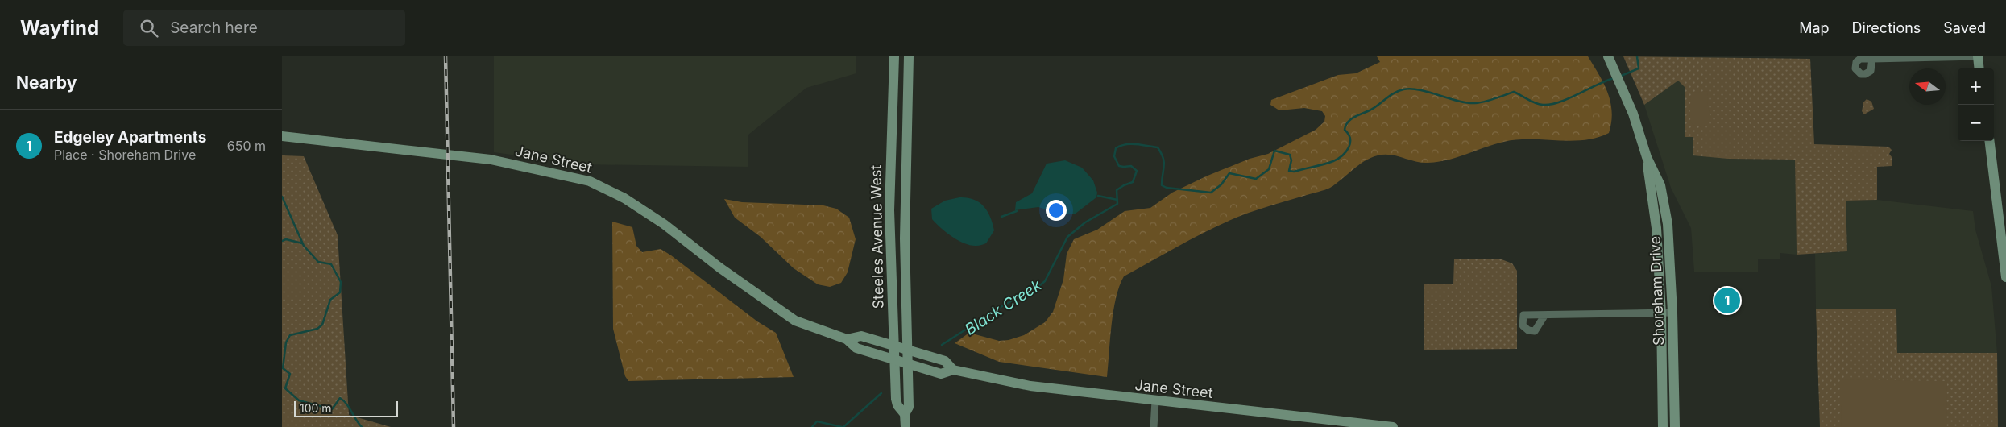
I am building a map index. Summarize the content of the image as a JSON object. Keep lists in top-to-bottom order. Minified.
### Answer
{"streets":{"main road":["Jane Street","Steeles Avenue West","Shoreham Drive"]},"crossings":[["Jane Street","Steeles Avenue West"]],"water":["Black Creek"],"scale_bar":"100 m","north":"left","page":{"header":"Wayfind","search":"Search here","nav":["Map","Directions","Saved"],"heading":"Nearby","map_buttons":["+","−"],"list":[{"mark":"1","name":"Edgeley Apartments","note":"Place · Shoreham Drive","value":"650 m"}],"pins":"1","scale":"100 m"}}
